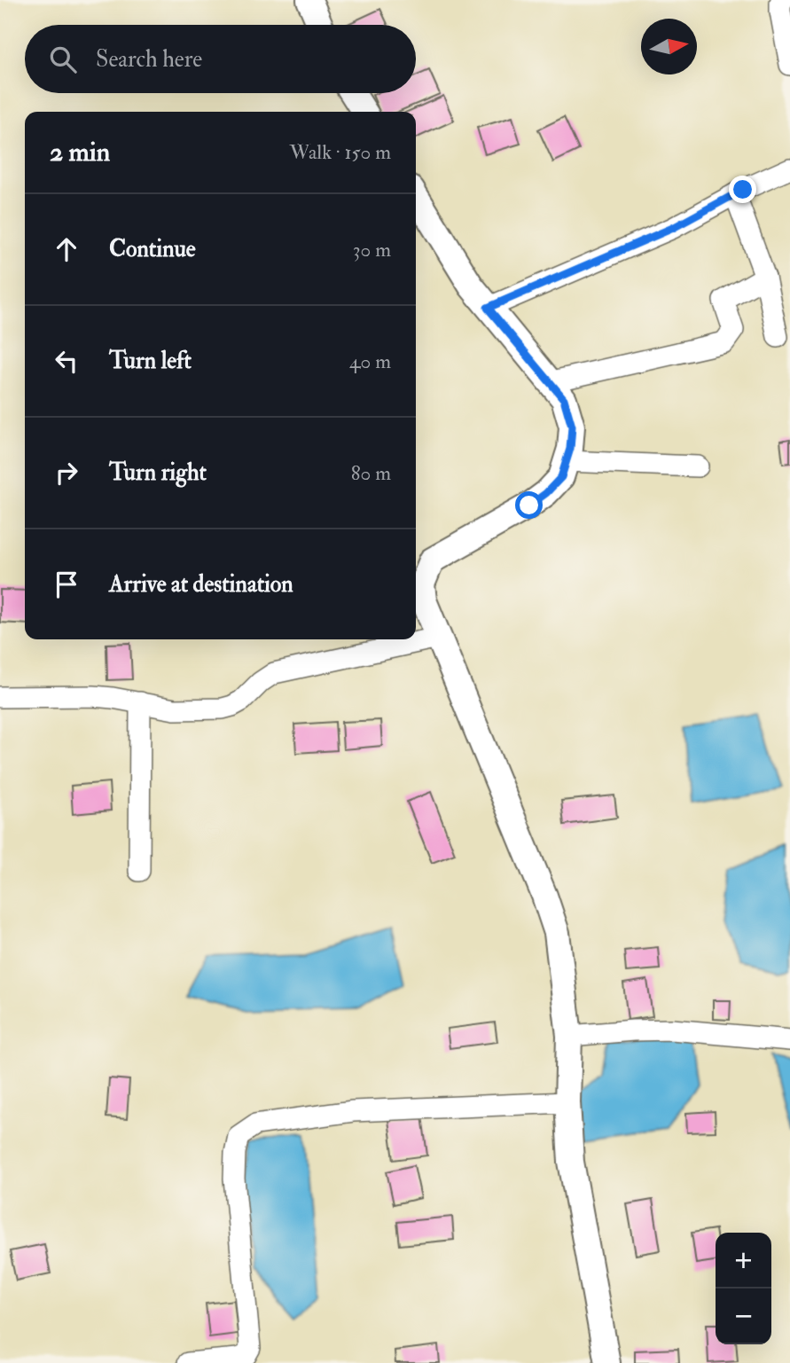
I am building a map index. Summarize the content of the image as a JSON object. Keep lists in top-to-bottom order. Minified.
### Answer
{"north":"right","page":{"search":"Search here","heading":["2 min","Walk · 150 m"],"list":[["Continue","30 m"],["Turn left","40 m"],["Turn right","80 m"],"Arrive at destination"],"map_buttons":["+","−"]}}
